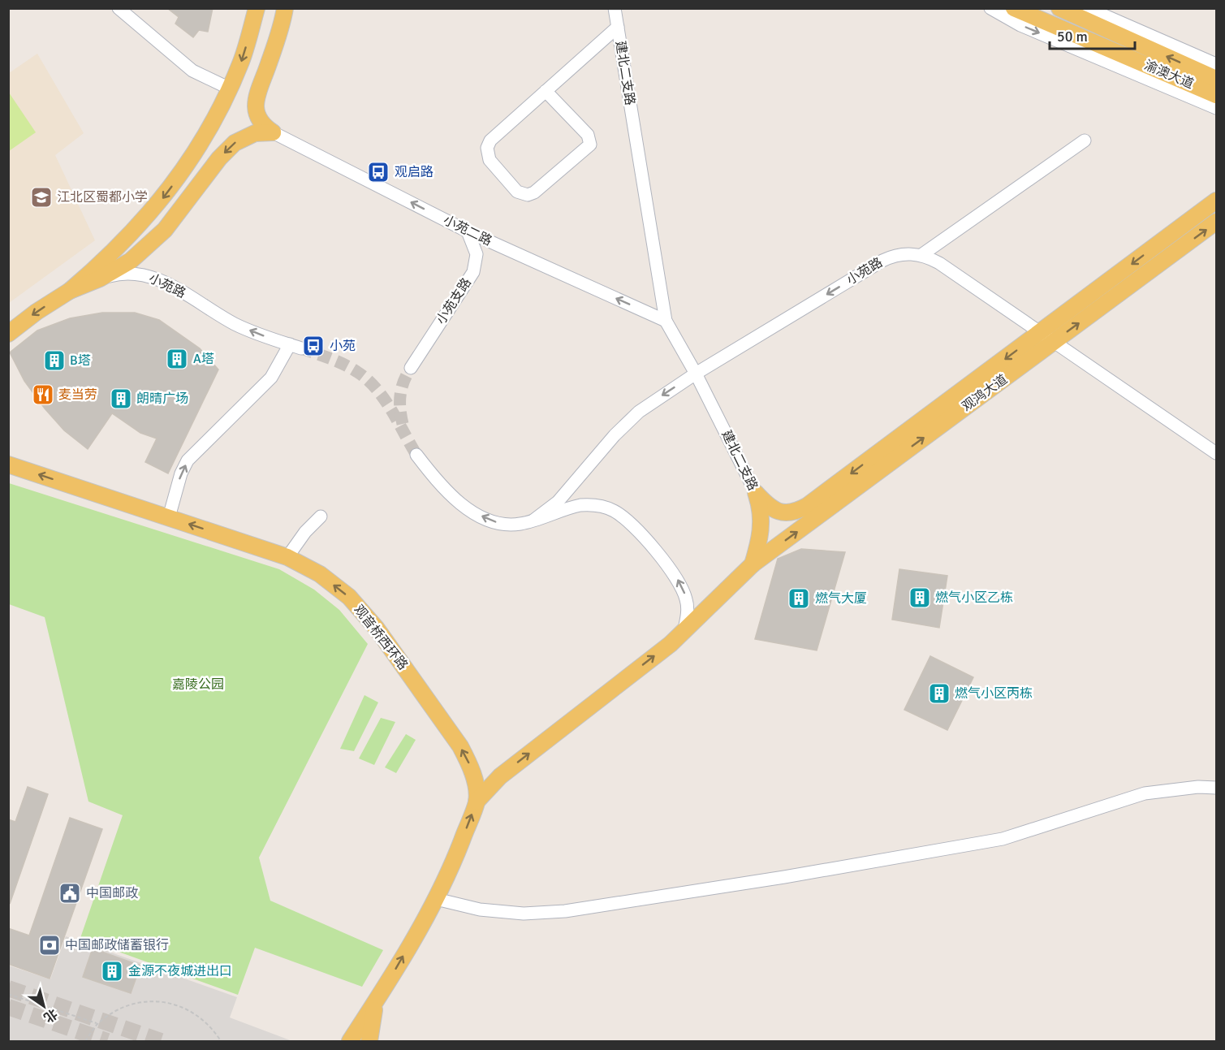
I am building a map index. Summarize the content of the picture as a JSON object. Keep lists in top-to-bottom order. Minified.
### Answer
{"streets":{"main road":["建北二支路","渝澳大道","小苑路","观鸿大道","观音桥西环路"],"street":["小苑二路","小苑支路"]},"crossings":[["建北二支路","小苑二路"],["建北二支路","小苑路"],["建北二支路","观鸿大道"],["建北二支路","观音桥西环路"],["小苑二路","小苑支路"],["小苑路","观鸿大道"],["小苑路","观音桥西环路"]],"one_way":["小苑二路"],"parks":["嘉陵公园"],"places":{"bus stop":["观启路","小苑"],"school or university":["江北区蜀都小学"],"building":["A塔","B塔","朗晴广场","燃气小区乙栋","燃气大厦","燃气小区丙栋","金源不夜城进出口"],"restaurant":["麦当劳"],"public building":["中国邮政"],"bank":["中国邮政储蓄银行"]},"scale_bar":"50 m","north":"bottom right"}
